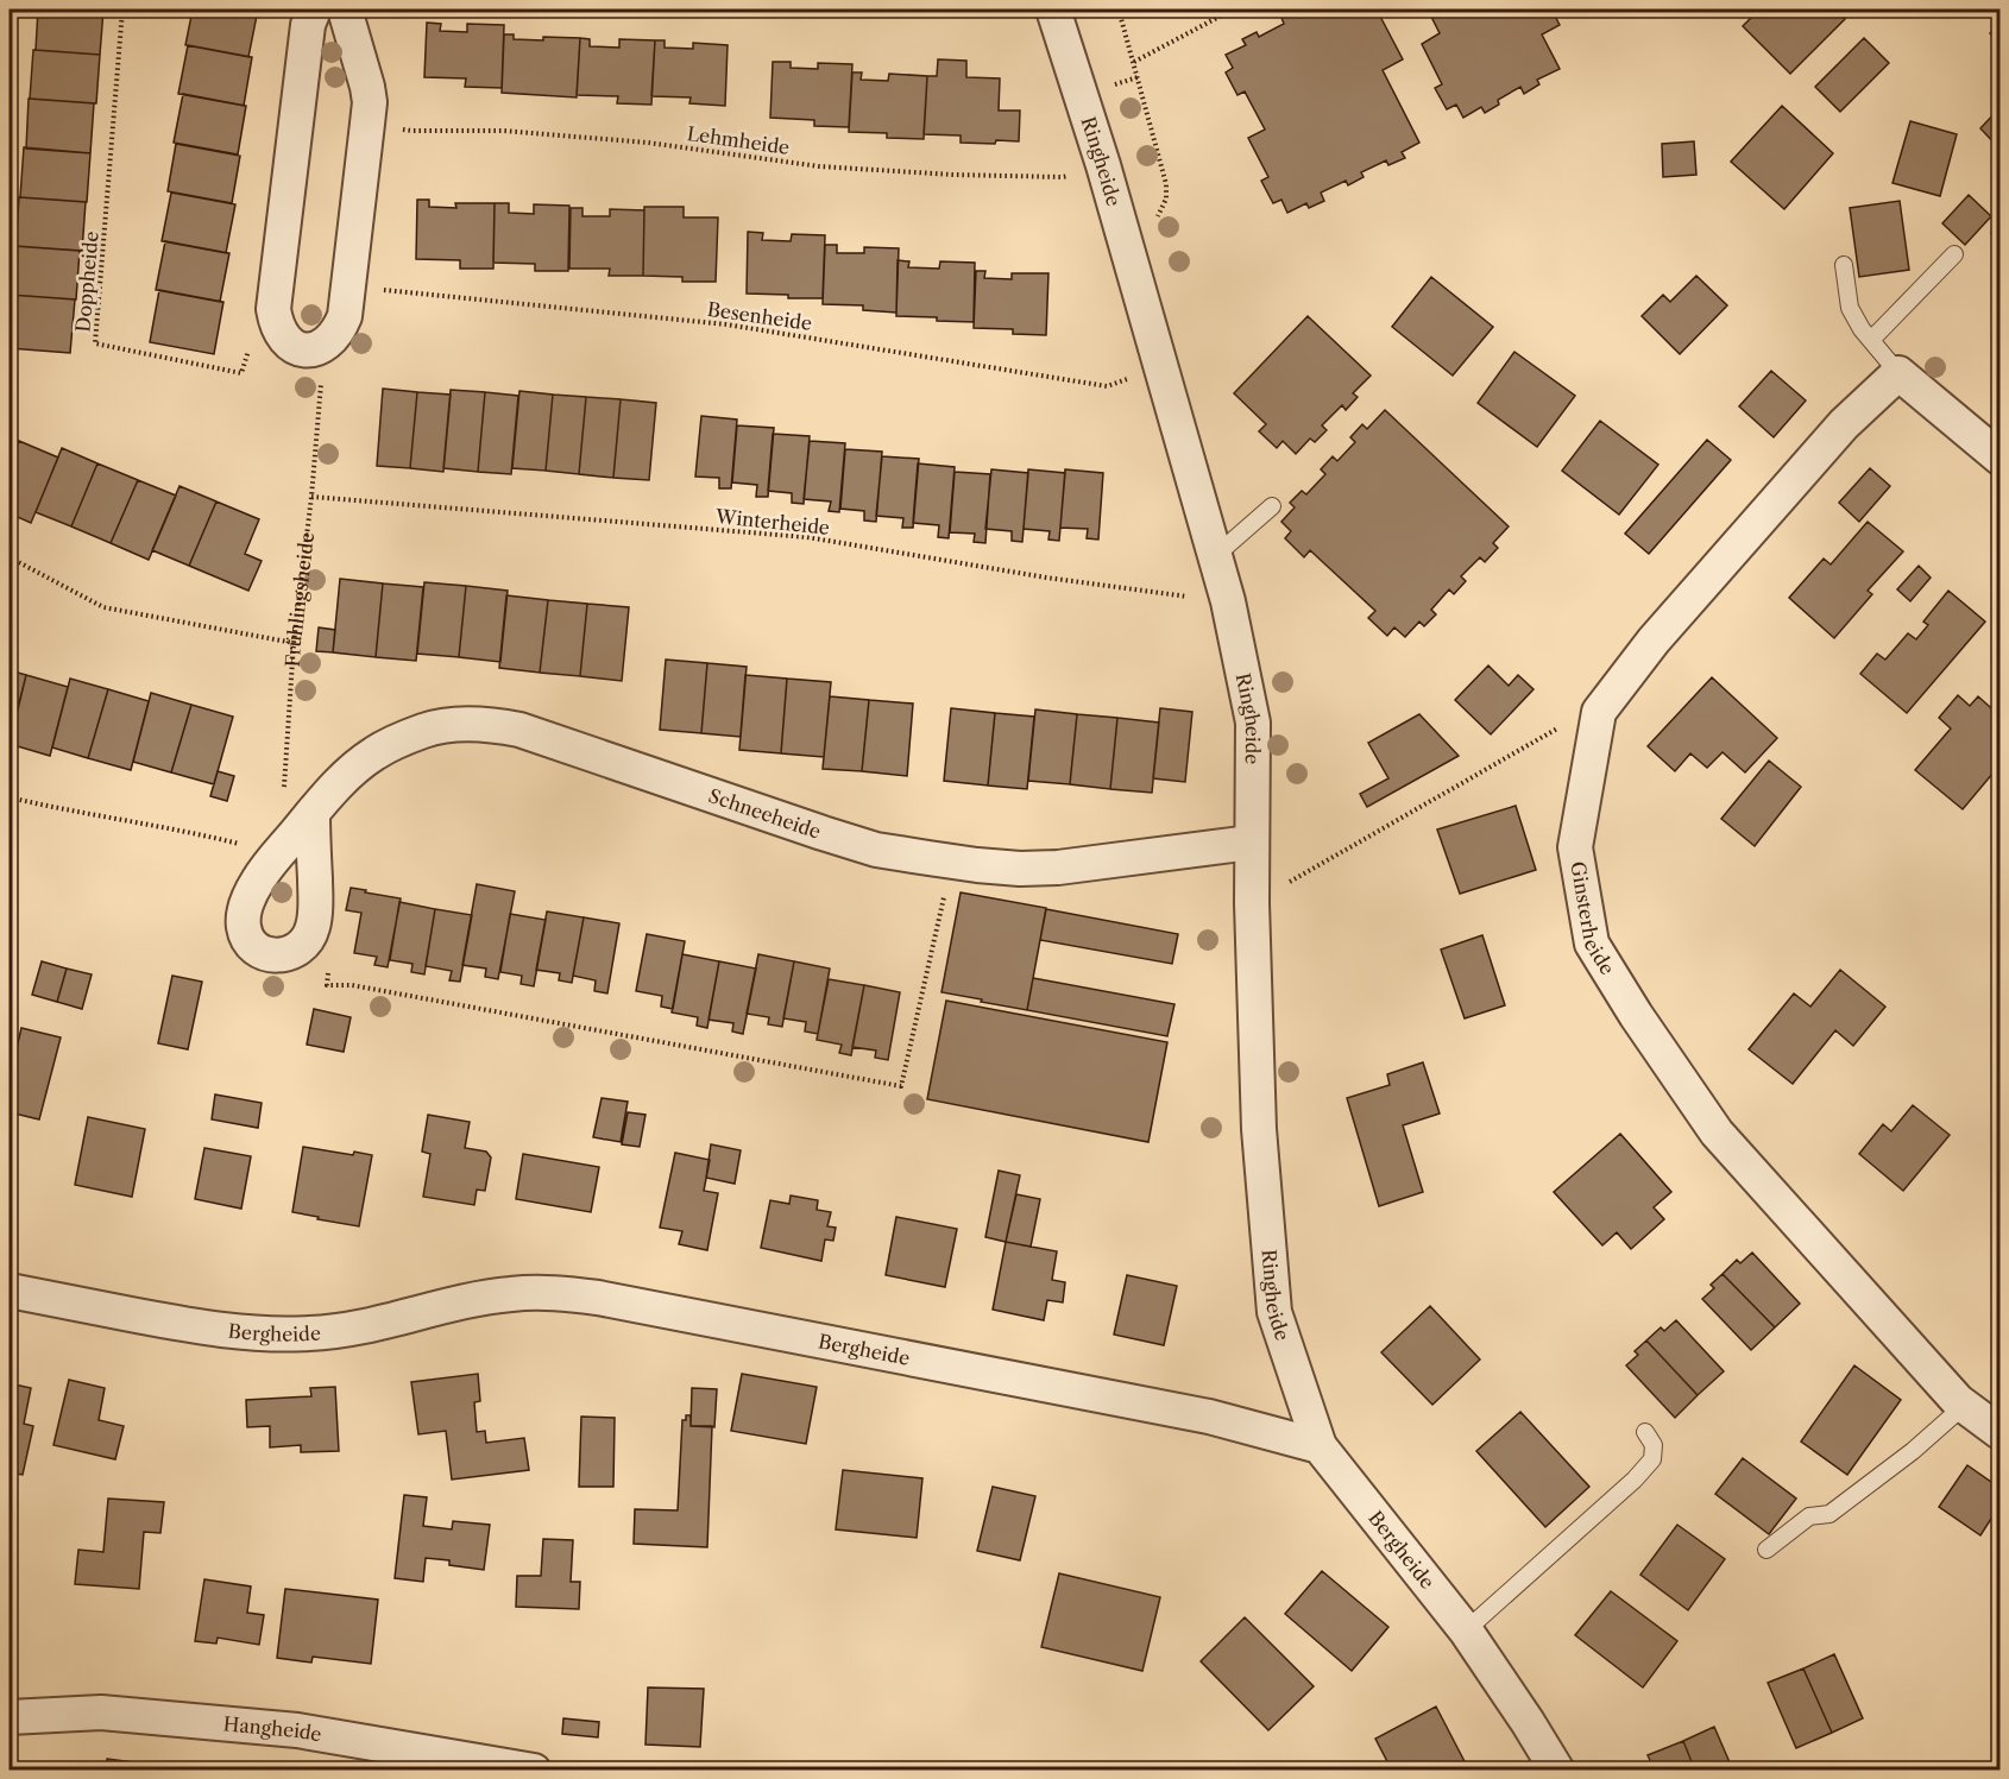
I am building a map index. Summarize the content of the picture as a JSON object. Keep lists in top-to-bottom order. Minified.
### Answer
{"streets":{"street":["Ringheide","Schneeheide","Ginsterheide","Bergheide","Hangheide"],"path":["Lehmheide","Doppheide","Besenheide","Winterheide","Frühlingsheide"]},"crossings":[["Lehmheide","Ringheide"],["Ringheide","Besenheide"],["Ringheide","Winterheide"],["Ringheide","Schneeheide"],["Ringheide","Bergheide"],["Winterheide","Frühlingsheide"]]}
